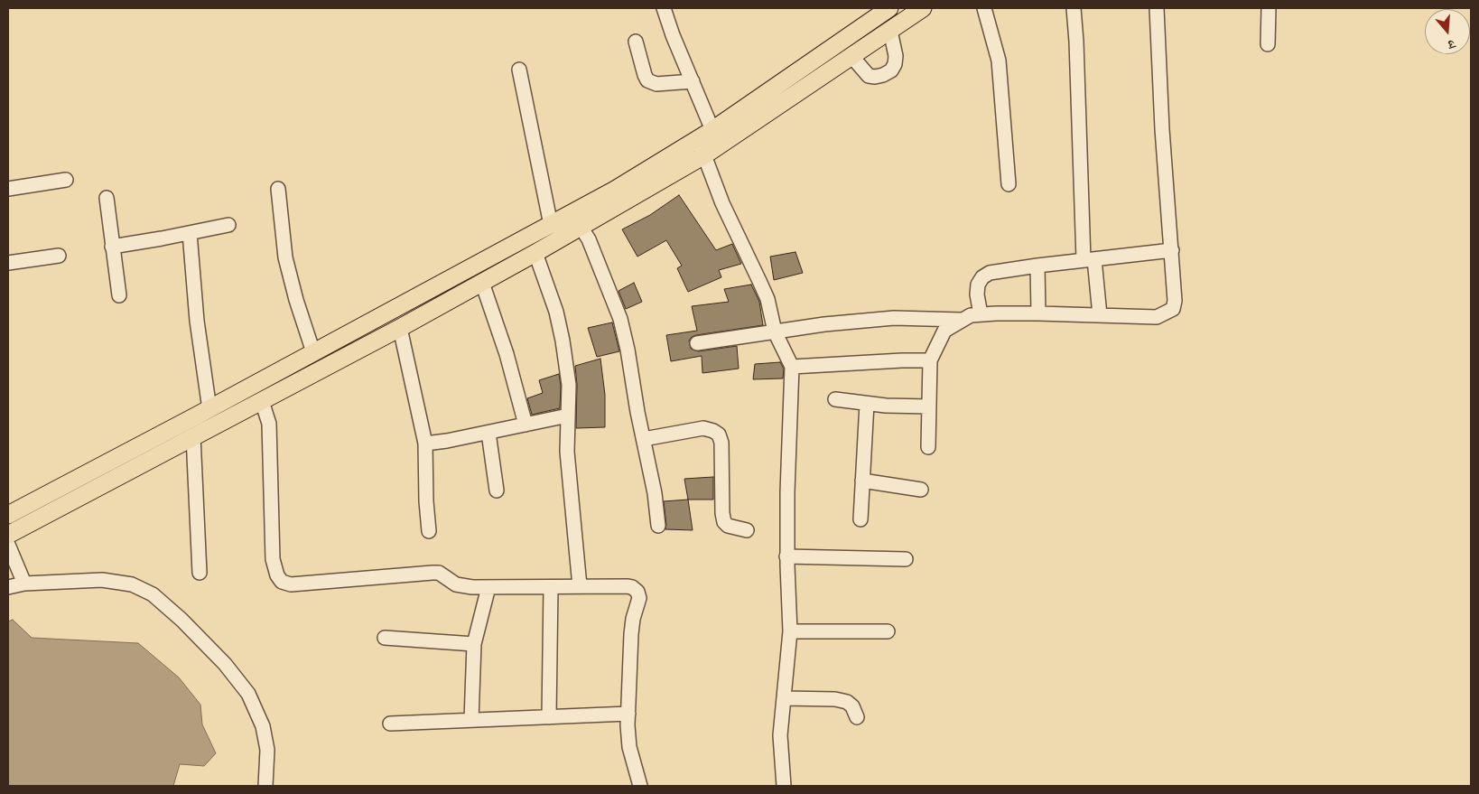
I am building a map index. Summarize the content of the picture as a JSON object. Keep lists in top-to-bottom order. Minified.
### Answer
{"north":"bottom"}
